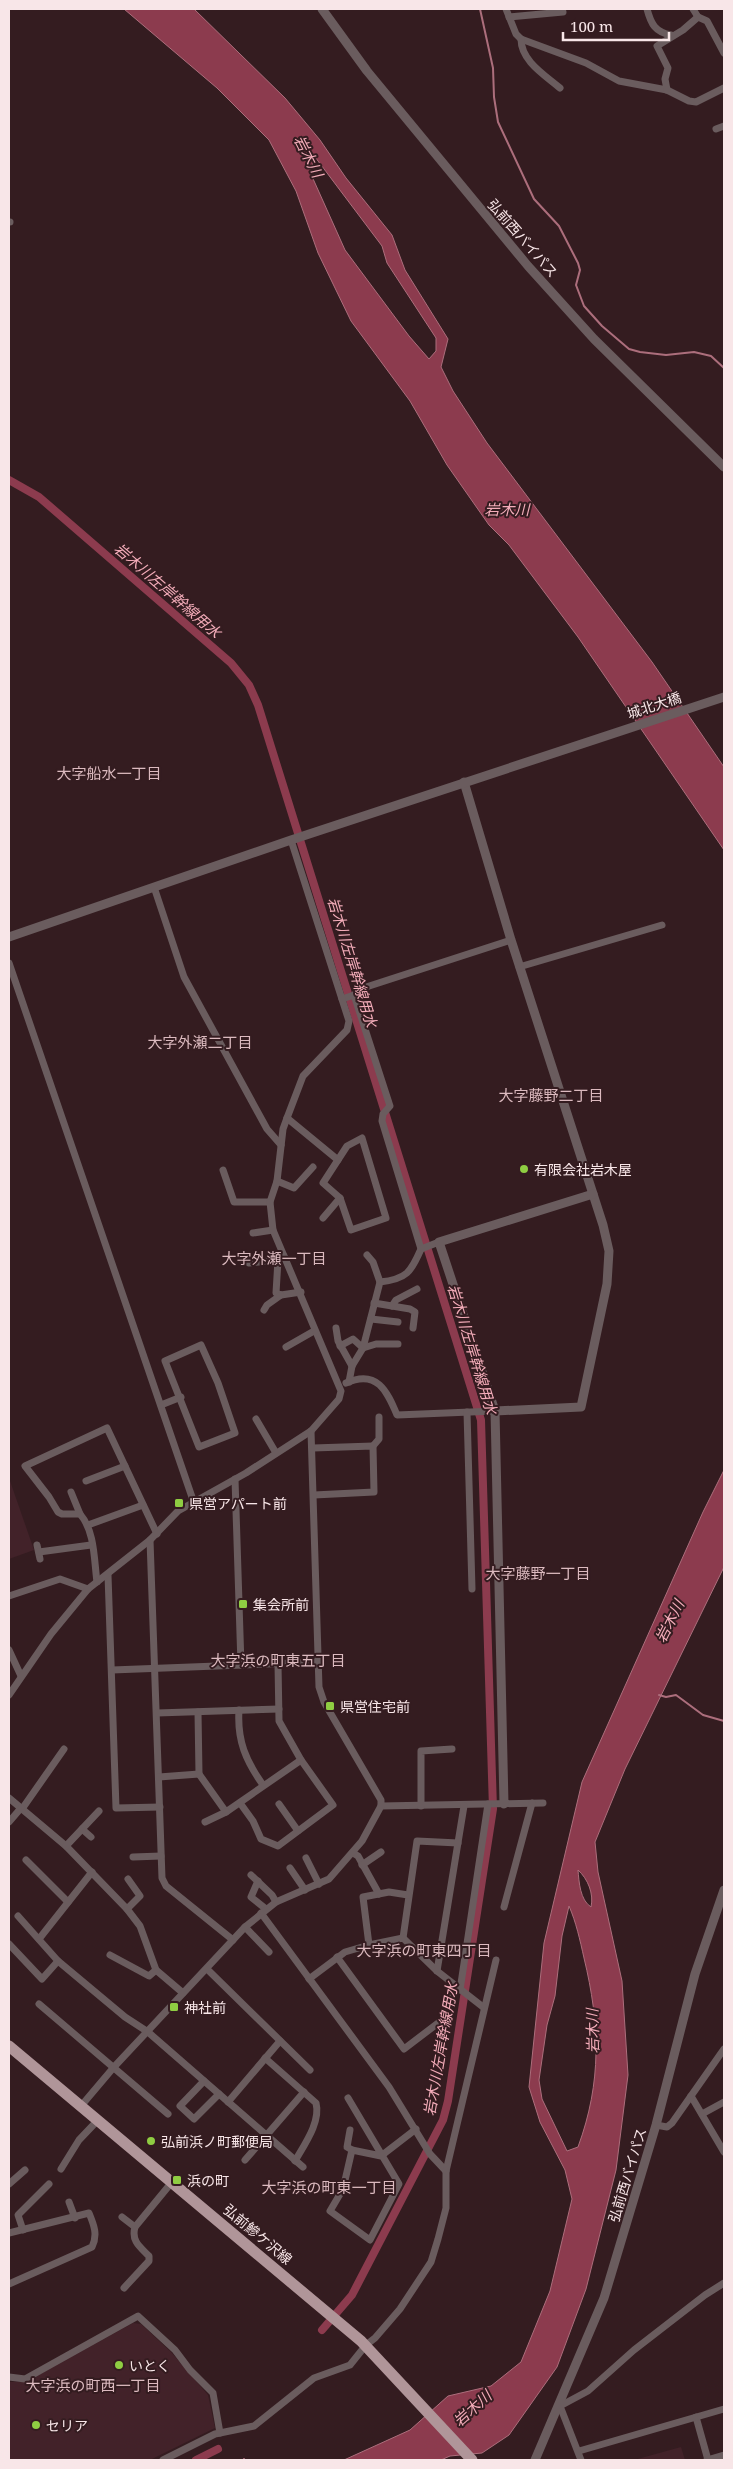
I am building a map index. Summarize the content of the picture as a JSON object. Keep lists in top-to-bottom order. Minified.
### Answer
{"streets":{"main road":["弘前鰺ケ沢線"],"street":["弘前西バイパス","城北大橋"]},"districts":["大字船水一丁目","大字外瀬二丁目","大字藤野二丁目","大字外瀬一丁目","大字藤野一丁目","大字浜の町東五丁目","大字浜の町東四丁目","大字浜の町東一丁目","大字浜の町西一丁目"],"water":["岩木川","岩木川左岸幹線用水"],"places":{"other":["有限会社岩木屋","弘前浜ノ町郵便局","いとく","セリア"],"transit":["県営アパート前","集会所前","県営住宅前","神社前","浜の町"]},"scale_bar":"100 m"}
